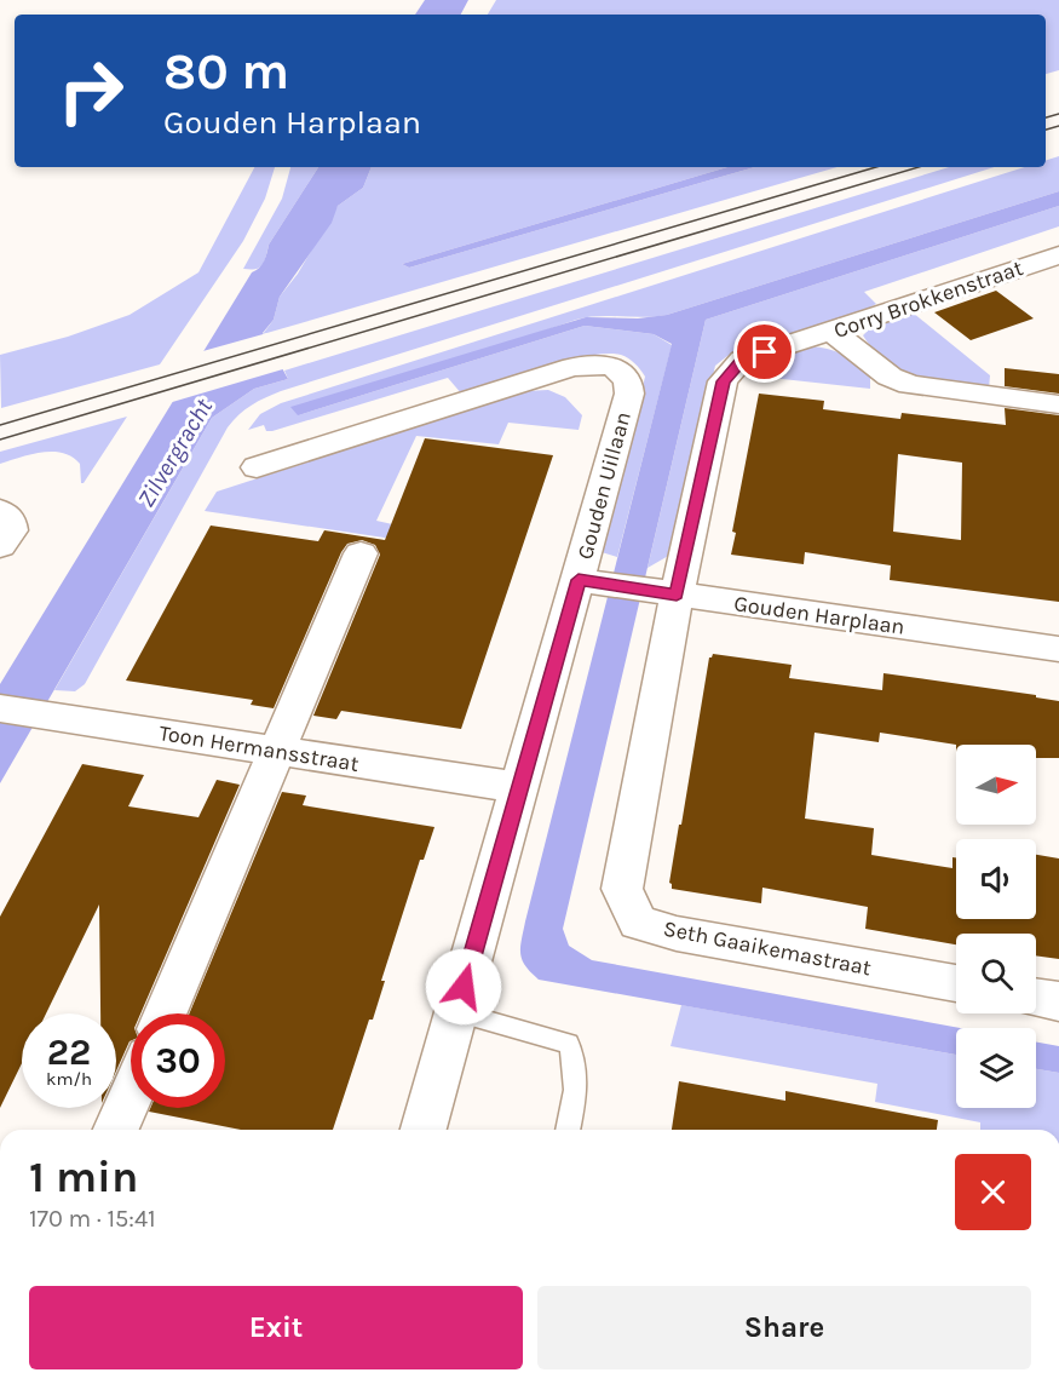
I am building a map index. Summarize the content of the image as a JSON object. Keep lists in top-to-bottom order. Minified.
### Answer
{"streets":{"street":["Corry Brokkenstraat","Gouden Uillaan","Gouden Harplaan","Toon Hermansstraat","Seth Gaaikemastraat"]},"crossings":[["Corry Brokkenstraat","Gouden Harplaan"],["Corry Brokkenstraat","Seth Gaaikemastraat"],["Gouden Uillaan","Gouden Harplaan"],["Gouden Uillaan","Toon Hermansstraat"],["Gouden Harplaan","Seth Gaaikemastraat"]],"water":["Zilvergracht"],"north":"right","page":{"turn":["80 m","Gouden Harplaan"],"speed":"22 km/h","limit":"30","heading":["1 min","170 m · 15:41"],"buttons":["Exit","Share"]}}
